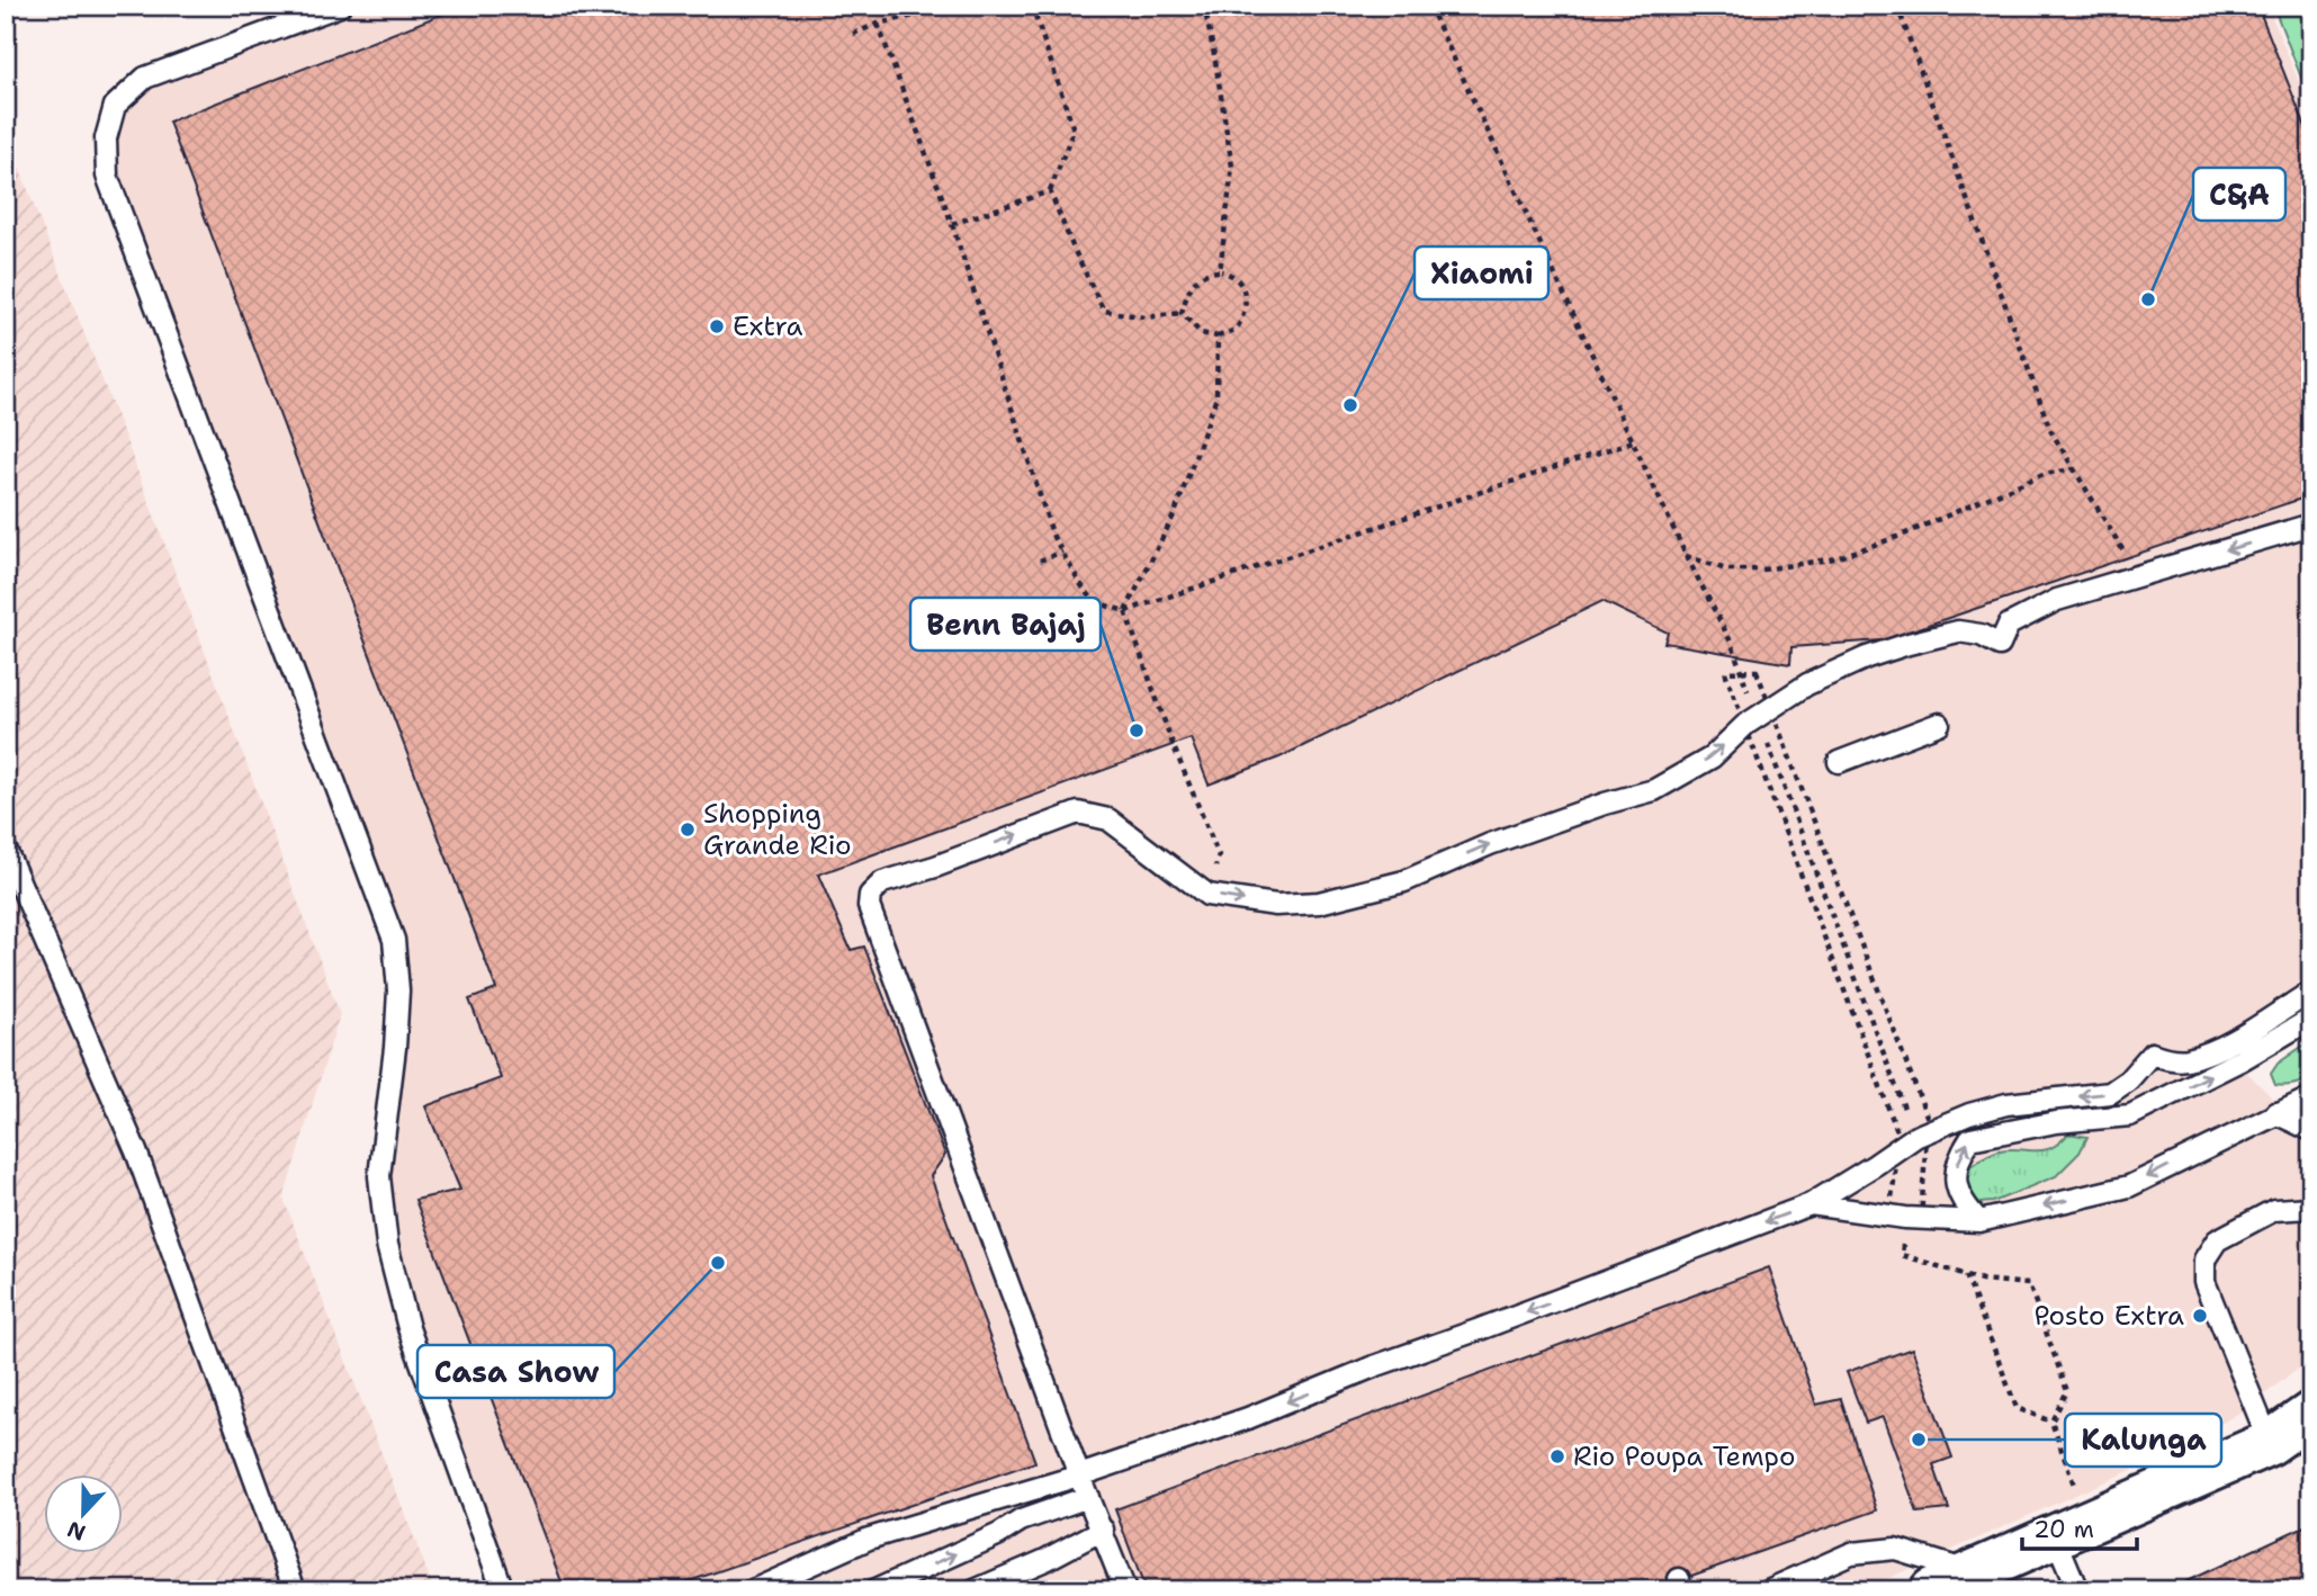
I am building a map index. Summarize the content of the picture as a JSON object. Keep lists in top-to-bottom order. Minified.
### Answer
{"places":["C&A","Extra","Xiaomi","Benn Bajaj","Shopping Grande Rio","Casa Show","Posto Extra","Kalunga","Rio Poupa Tempo"],"scale_bar":"20 m","north":"bottom"}
